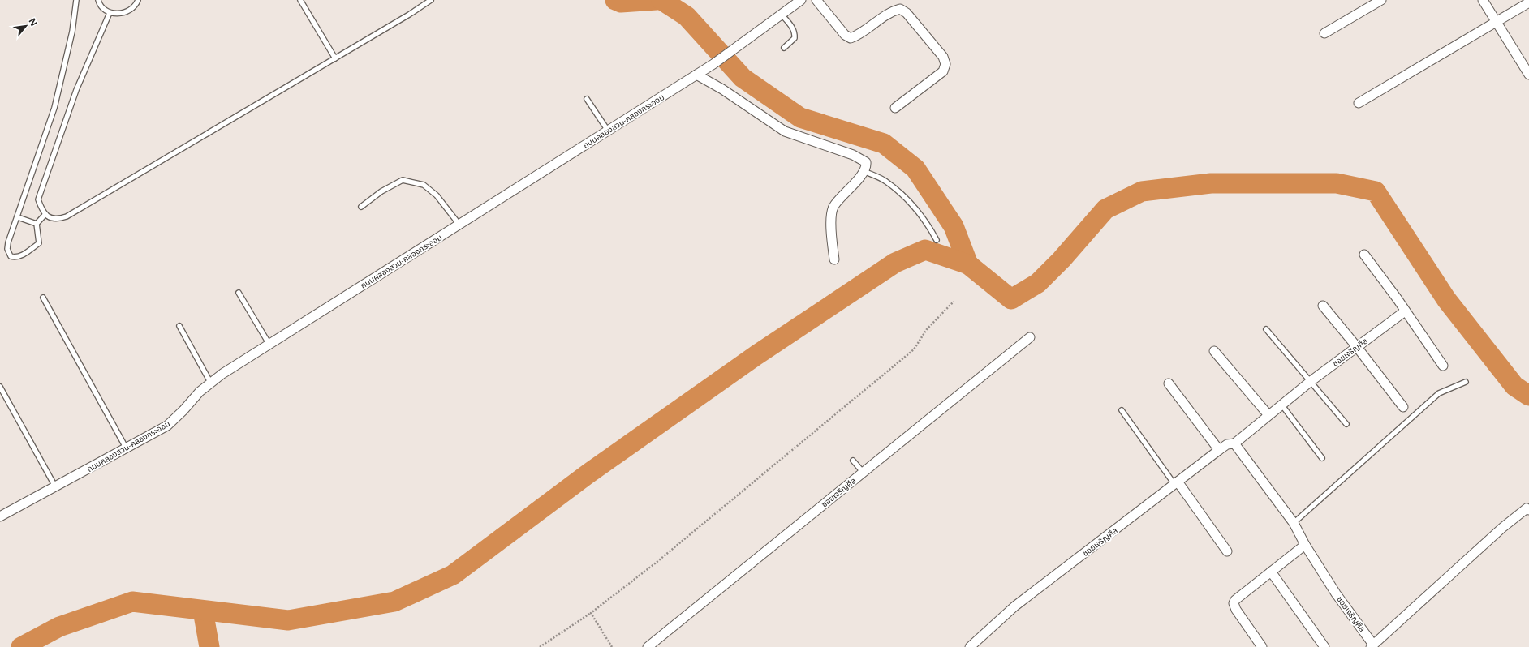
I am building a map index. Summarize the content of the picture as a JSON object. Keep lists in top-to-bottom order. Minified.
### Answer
{"streets":{"street":["ถนนคลองสวน-คลองกระออม","ซอยเจริญศีล"]},"north":"top right"}
